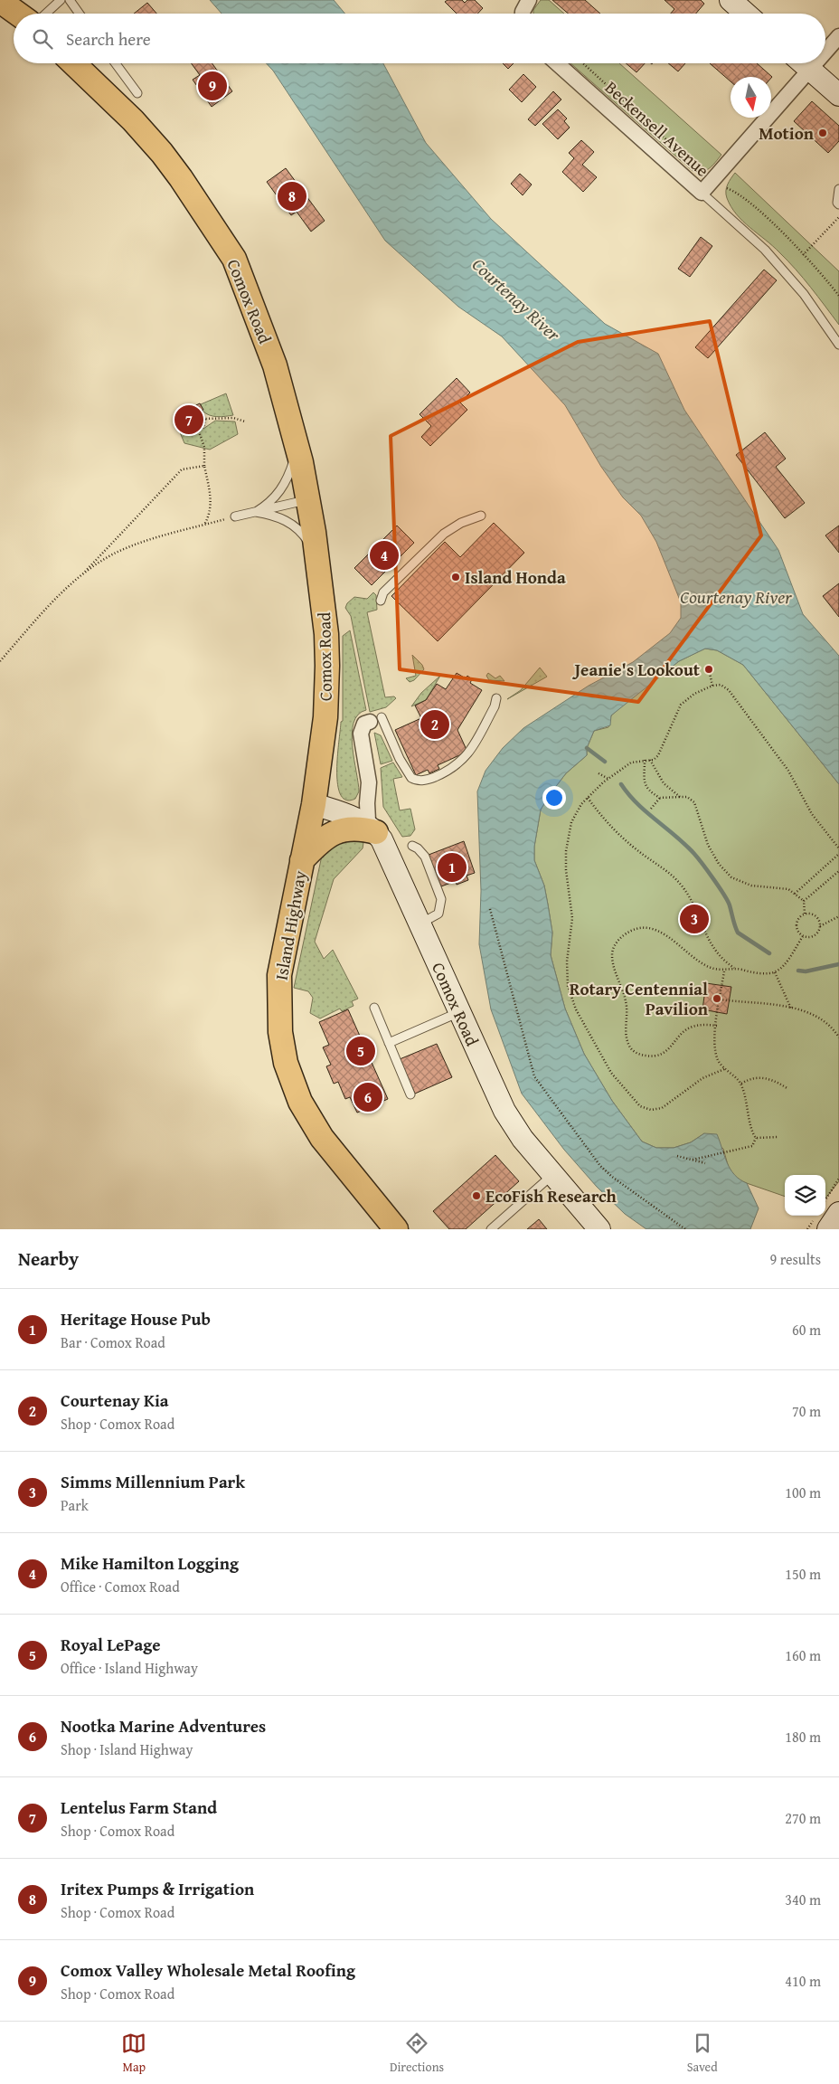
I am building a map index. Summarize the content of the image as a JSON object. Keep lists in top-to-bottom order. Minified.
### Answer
{"streets":{"main road":["Comox Road","Island Highway"],"street":["Beckensell Avenue"]},"crossings":[["Comox Road","Island Highway"]],"water":["Courtenay River"],"places":["Motion","Island Honda","Jeanie's Lookout","Rotary Centennial Pavilion","EcoFish Research"],"north":"bottom","page":{"search":"Search here","pins":["9","8","7","4","2","1","3","5","6"],"heading":["Nearby","9 results"],"list":[{"mark":"1","name":"Heritage House Pub","note":"Bar · Comox Road","value":"60 m"},{"mark":"2","name":"Courtenay Kia","note":"Shop · Comox Road","value":"70 m"},{"mark":"3","name":"Simms Millennium Park","note":"Park","value":"100 m"},{"mark":"4","name":"Mike Hamilton Logging","note":"Office · Comox Road","value":"150 m"},{"mark":"5","name":"Royal LePage","note":"Office · Island Highway","value":"160 m"},{"mark":"6","name":"Nootka Marine Adventures","note":"Shop · Island Highway","value":"180 m"},{"mark":"7","name":"Lentelus Farm Stand","note":"Shop · Comox Road","value":"270 m"},{"mark":"8","name":"Iritex Pumps & Irrigation","note":"Shop · Comox Road","value":"340 m"},{"mark":"9","name":"Comox Valley Wholesale Metal Roofing","note":"Shop · Comox Road","value":"410 m"}],"nav":["Map","Directions","Saved"]}}
